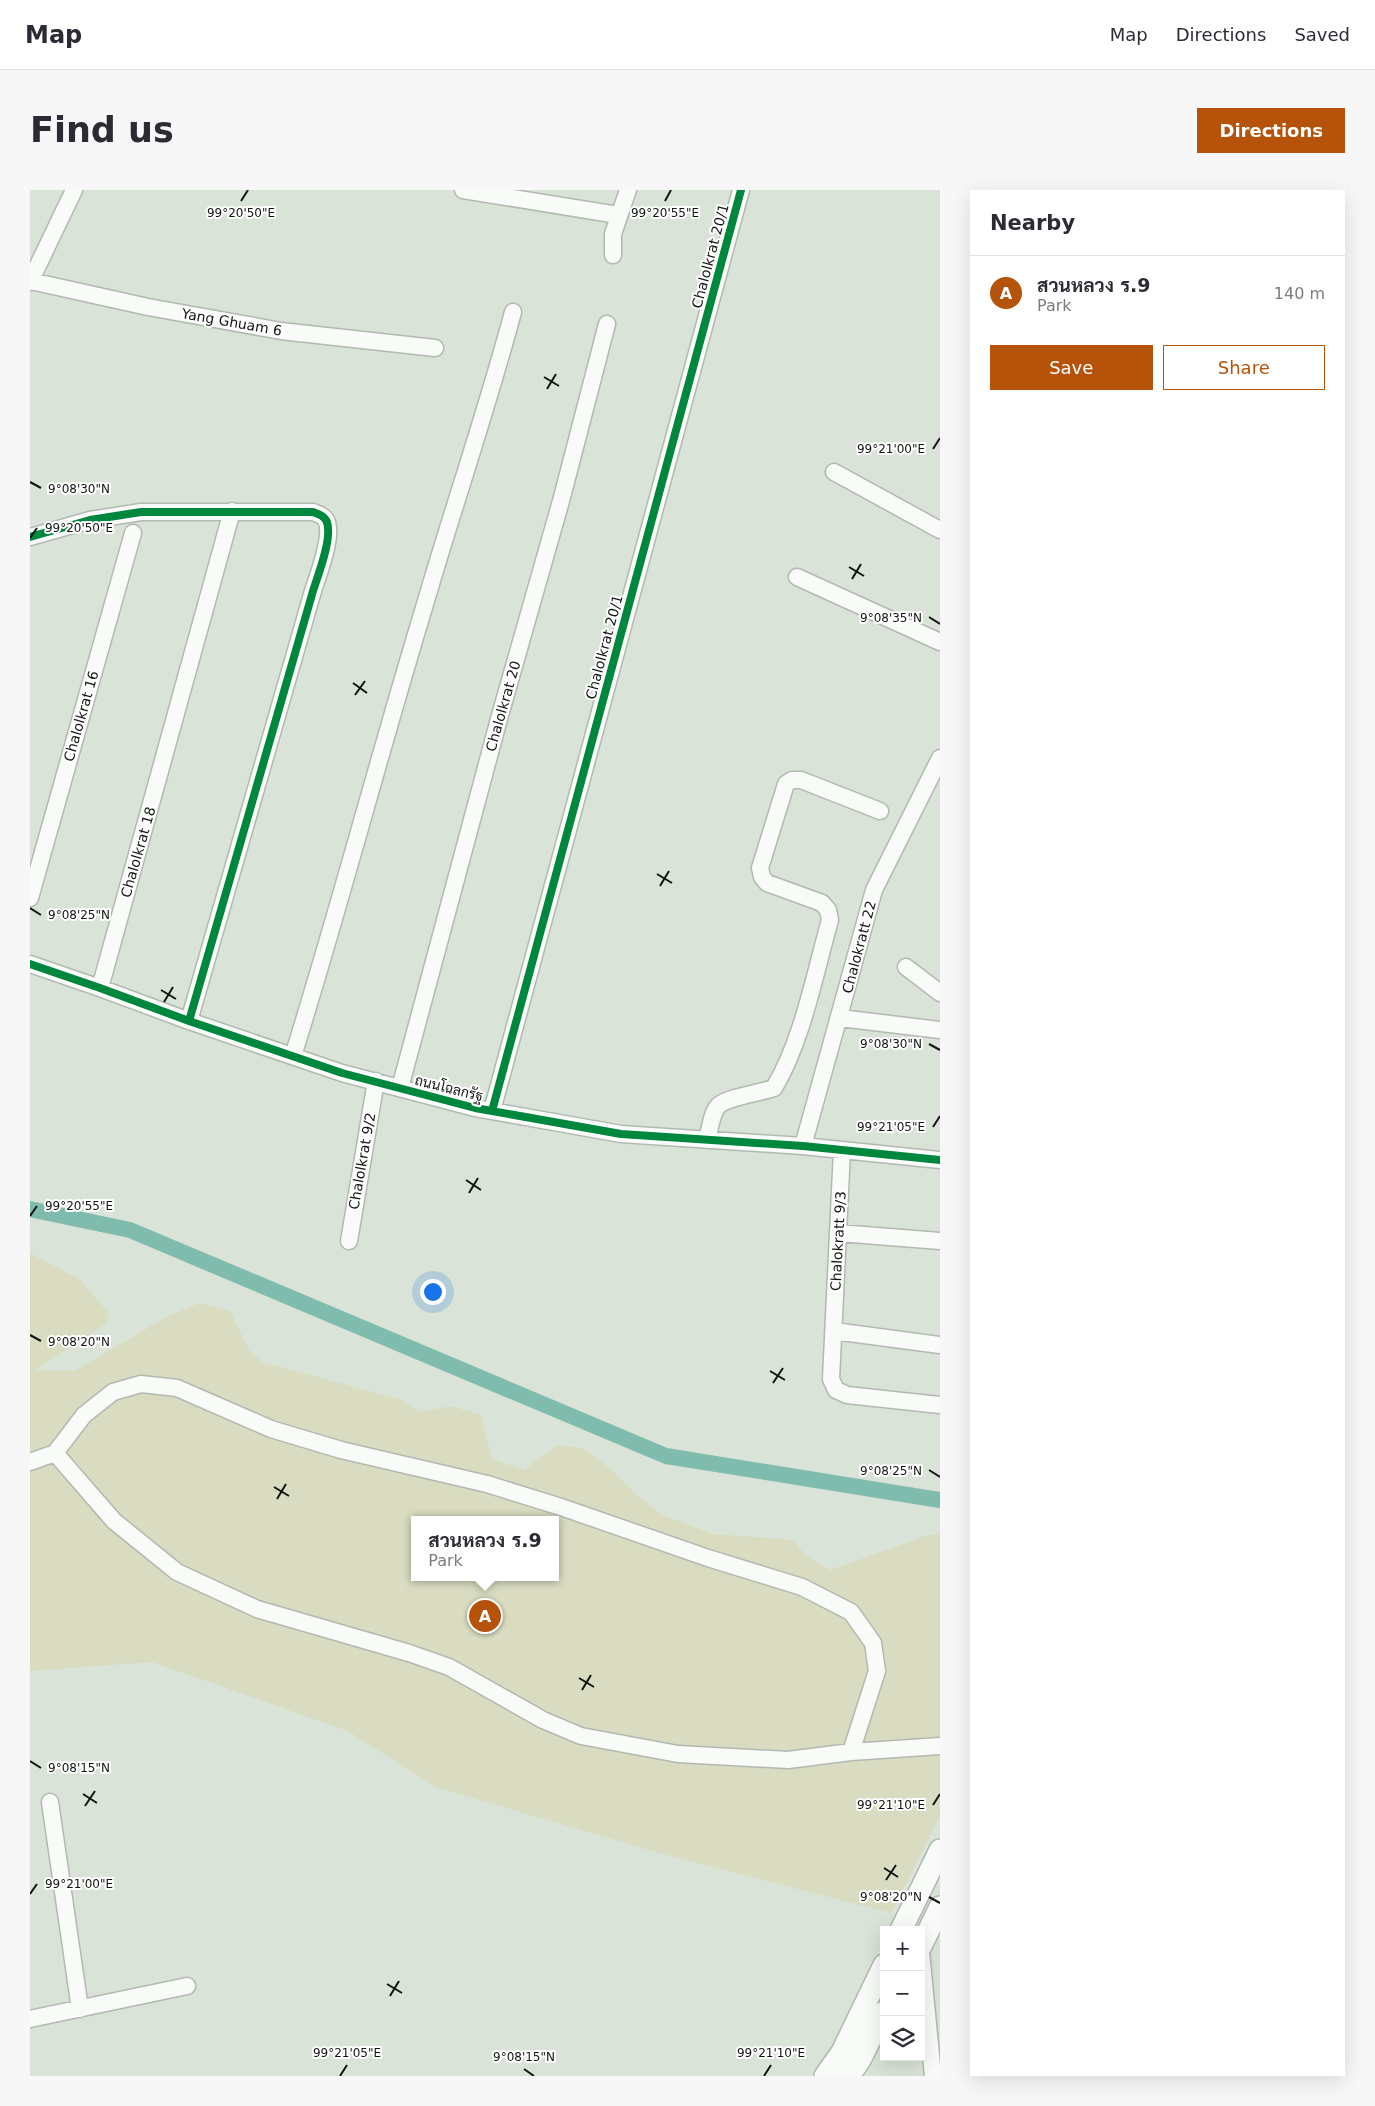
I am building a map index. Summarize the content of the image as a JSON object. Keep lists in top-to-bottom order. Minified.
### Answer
{"streets":{"street":["Chalolkrat 20/1","Yang Ghuam 6","Chalolkrat 20","Chalolkrat 16","Chalolkrat 18","Chalokratt 22","ถนนโฉลกรัฐ","Chalolkrat 9/2","Chalokratt 9/3"]},"crossings":[["Chalolkrat 20/1","ถนนโฉลกรัฐ"],["Chalolkrat 20","ถนนโฉลกรัฐ"],["Chalolkrat 18","ถนนโฉลกรัฐ"],["Chalokratt 22","ถนนโฉลกรัฐ"],["ถนนโฉลกรัฐ","Chalolkrat 9/2"],["ถนนโฉลกรัฐ","Chalokratt 9/3"]],"page":{"header":"Map","nav":["Map","Directions","Saved"],"buttons":["Directions",["Save","Share"]],"title":"Find us","heading":"Nearby","list":[{"mark":"A","name":"สวนหลวง ร.9","note":"Park","value":"140 m"}],"popup":["สวนหลวง ร.9","Park"],"pins":"A","map_buttons":["+","−"]},"coordinates":["99°20'50\"E","99°20'55\"E","99°21'00\"E","9°08'30\"N","9°08'35\"N","9°08'25\"N","99°21'05\"E","9°08'20\"N","9°08'15\"N","99°21'10\"E"]}
